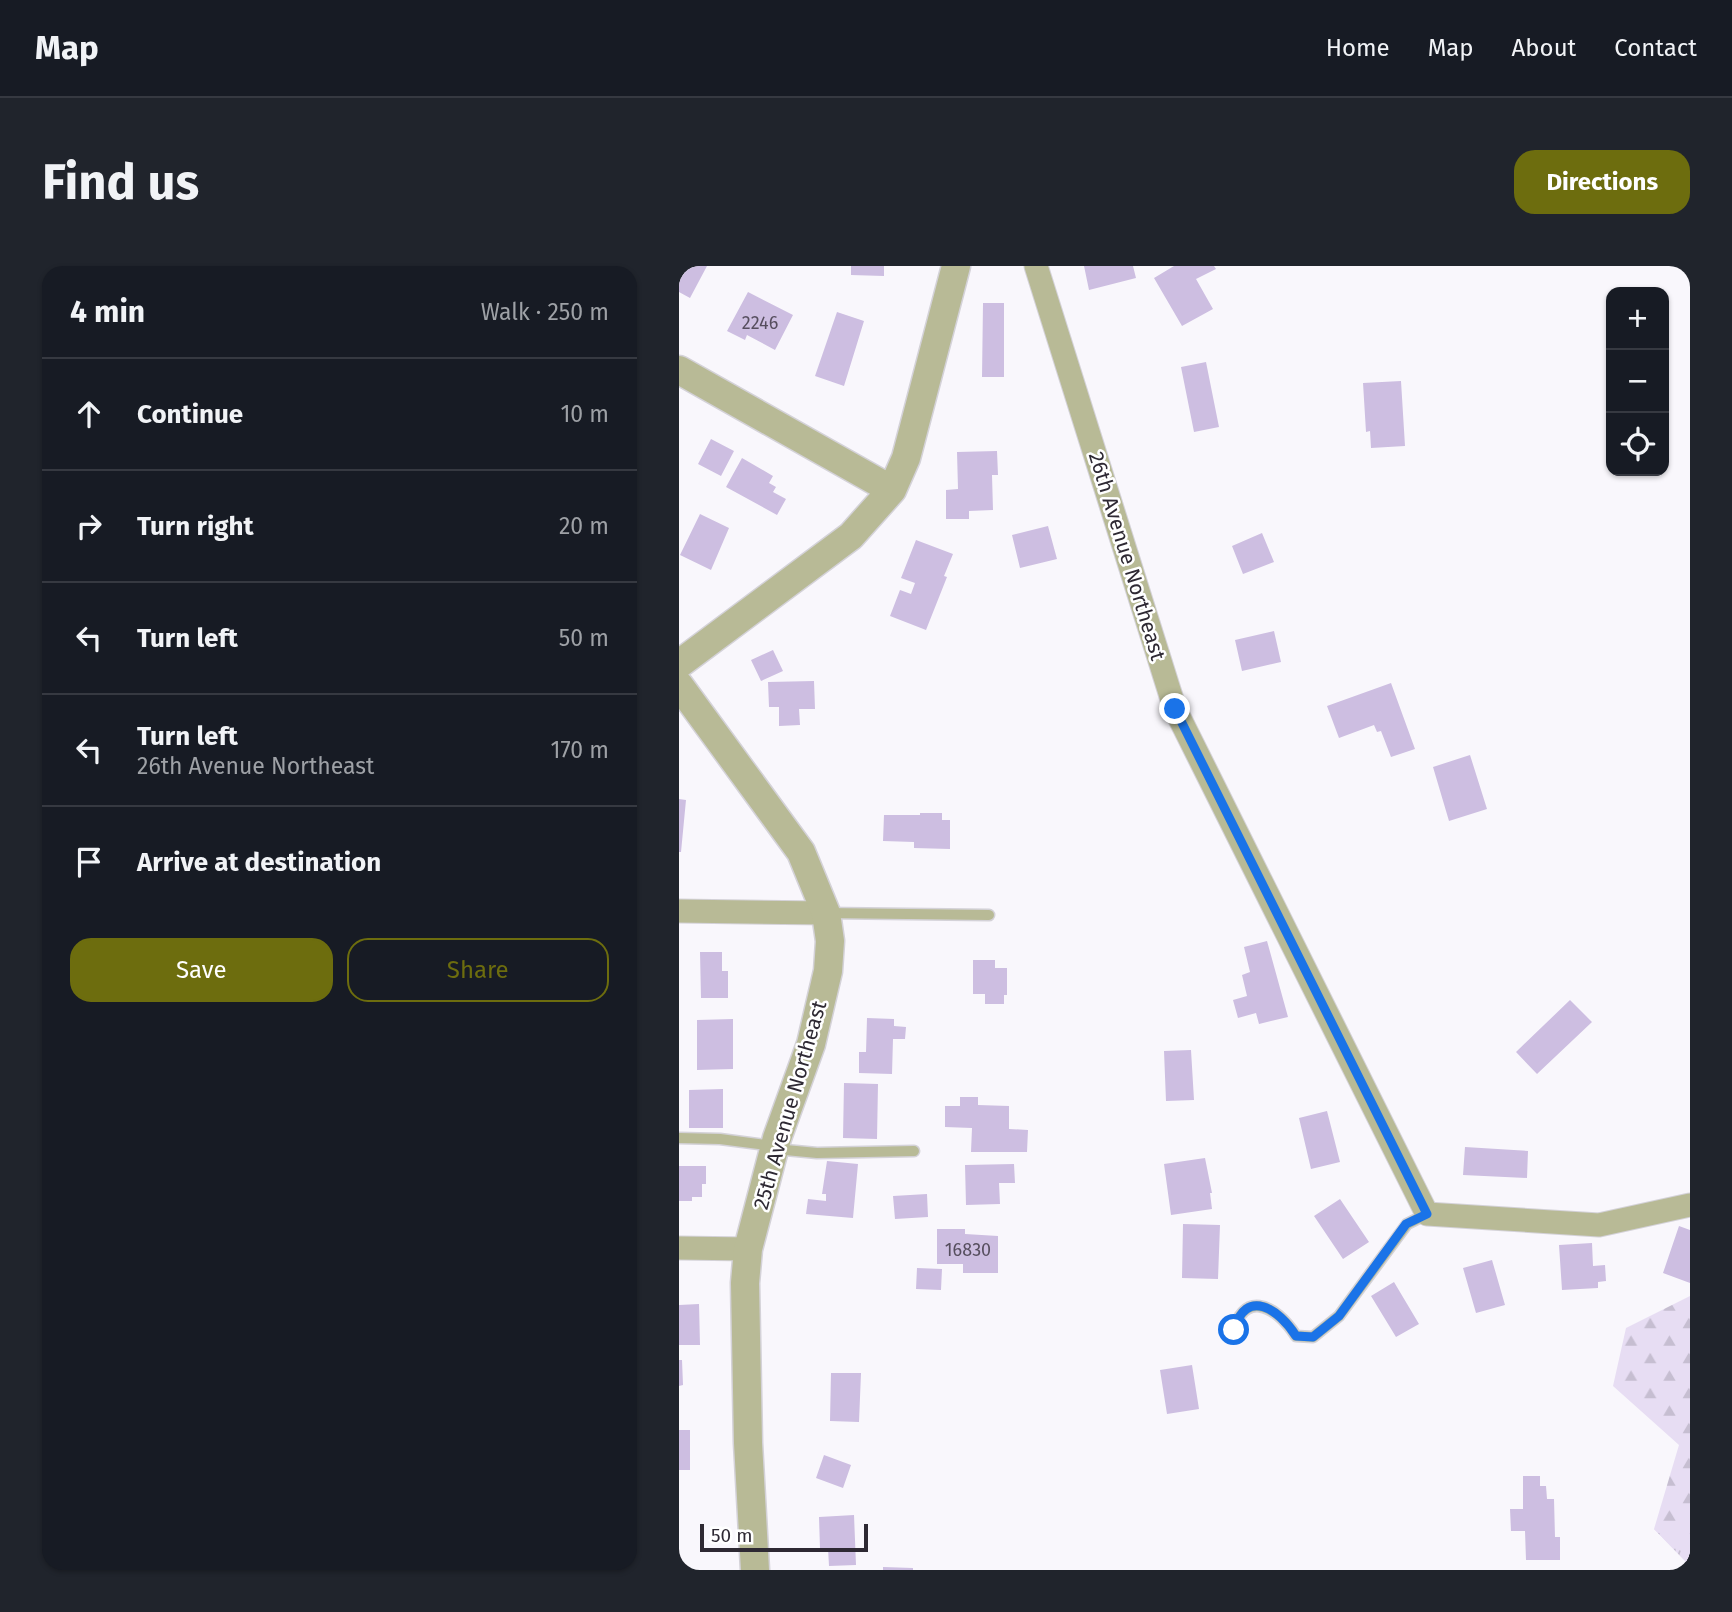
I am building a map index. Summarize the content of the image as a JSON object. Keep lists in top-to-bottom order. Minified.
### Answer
{"streets":{"street":["26th Avenue Northeast","25th Avenue Northeast"]},"house_numbers":["2246","16830"],"scale_bar":"50 m","page":{"header":"Map","nav":["Home","Map","About","Contact"],"buttons":["Directions",["Save","Share"]],"title":"Find us","heading":["4 min","Walk · 250 m"],"map_buttons":["+","−"],"list":[["Continue","10 m"],["Turn right","20 m"],["Turn left","50 m"],["Turn left","26th Avenue Northeast","170 m"],"Arrive at destination"],"scale":"50 m"}}
